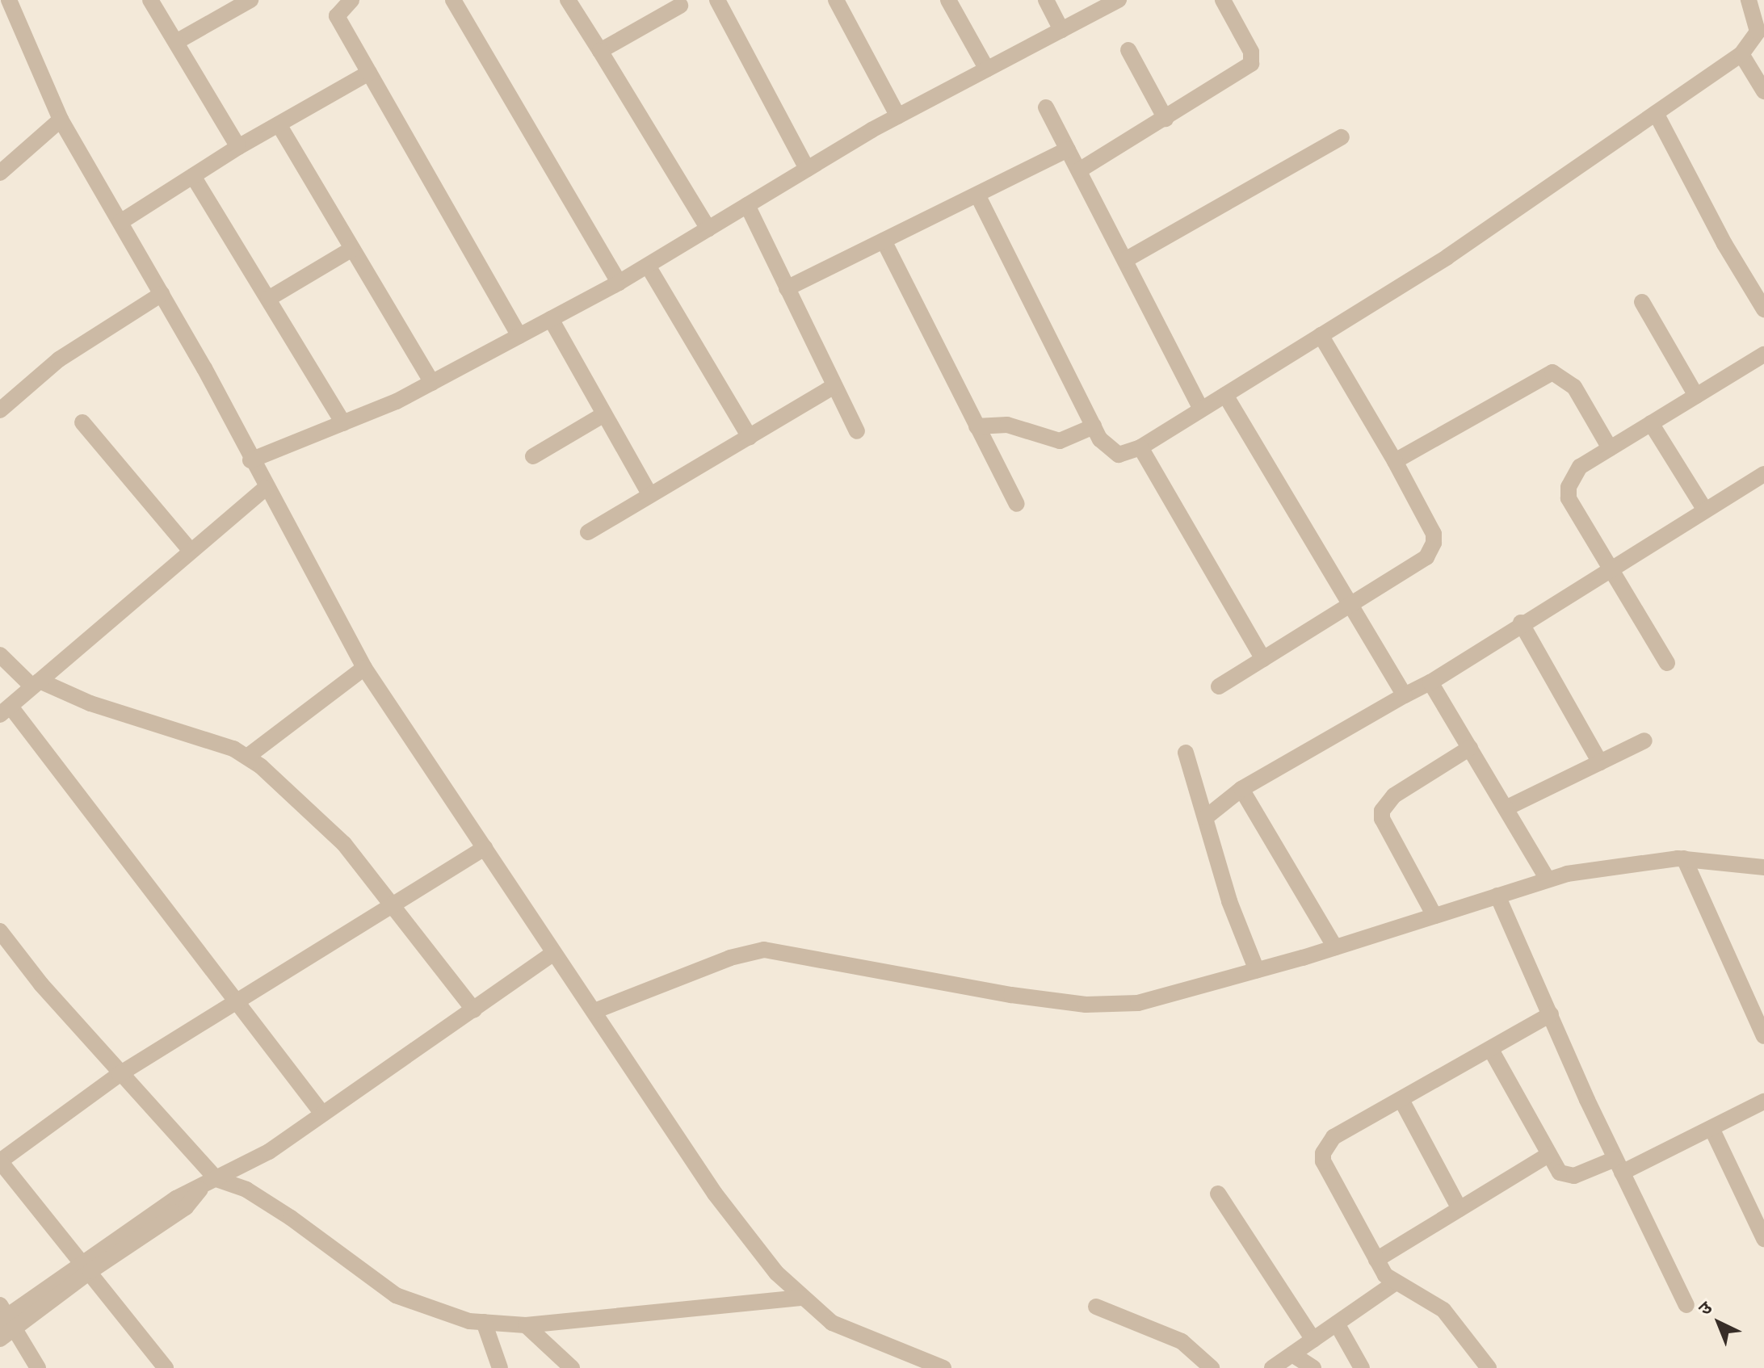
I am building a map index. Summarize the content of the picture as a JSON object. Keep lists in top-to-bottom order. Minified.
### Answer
{"north":"top left"}
